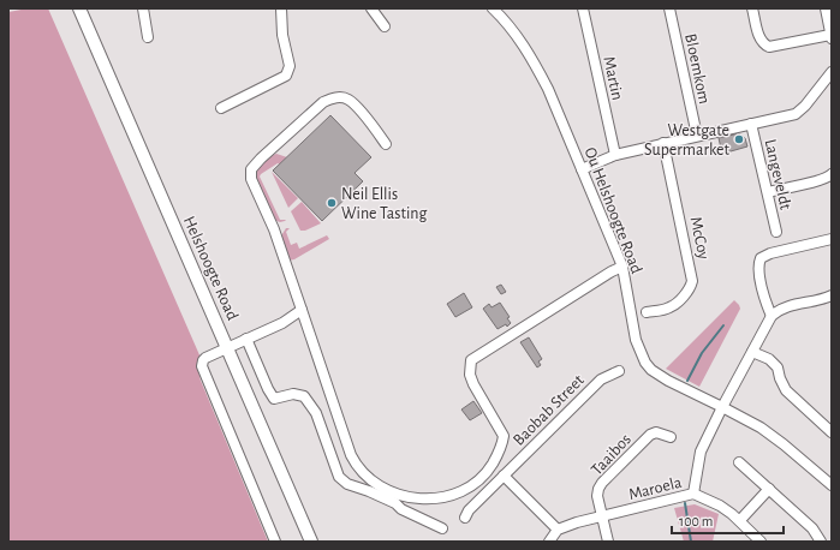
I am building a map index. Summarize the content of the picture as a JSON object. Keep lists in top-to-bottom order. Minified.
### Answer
{"streets":{"main road":["Helshoogte Road"],"street":["Bloemkom","Martin","Langeveldt","Ou Helshoogte Road","McCoy","Baobab Street","Taaibos","Maroela"]},"crossings":[["Taaibos","Maroela"]],"places":["Westgate Supermarket","Neil Ellis Wine Tasting"],"scale_bar":"100 m"}
